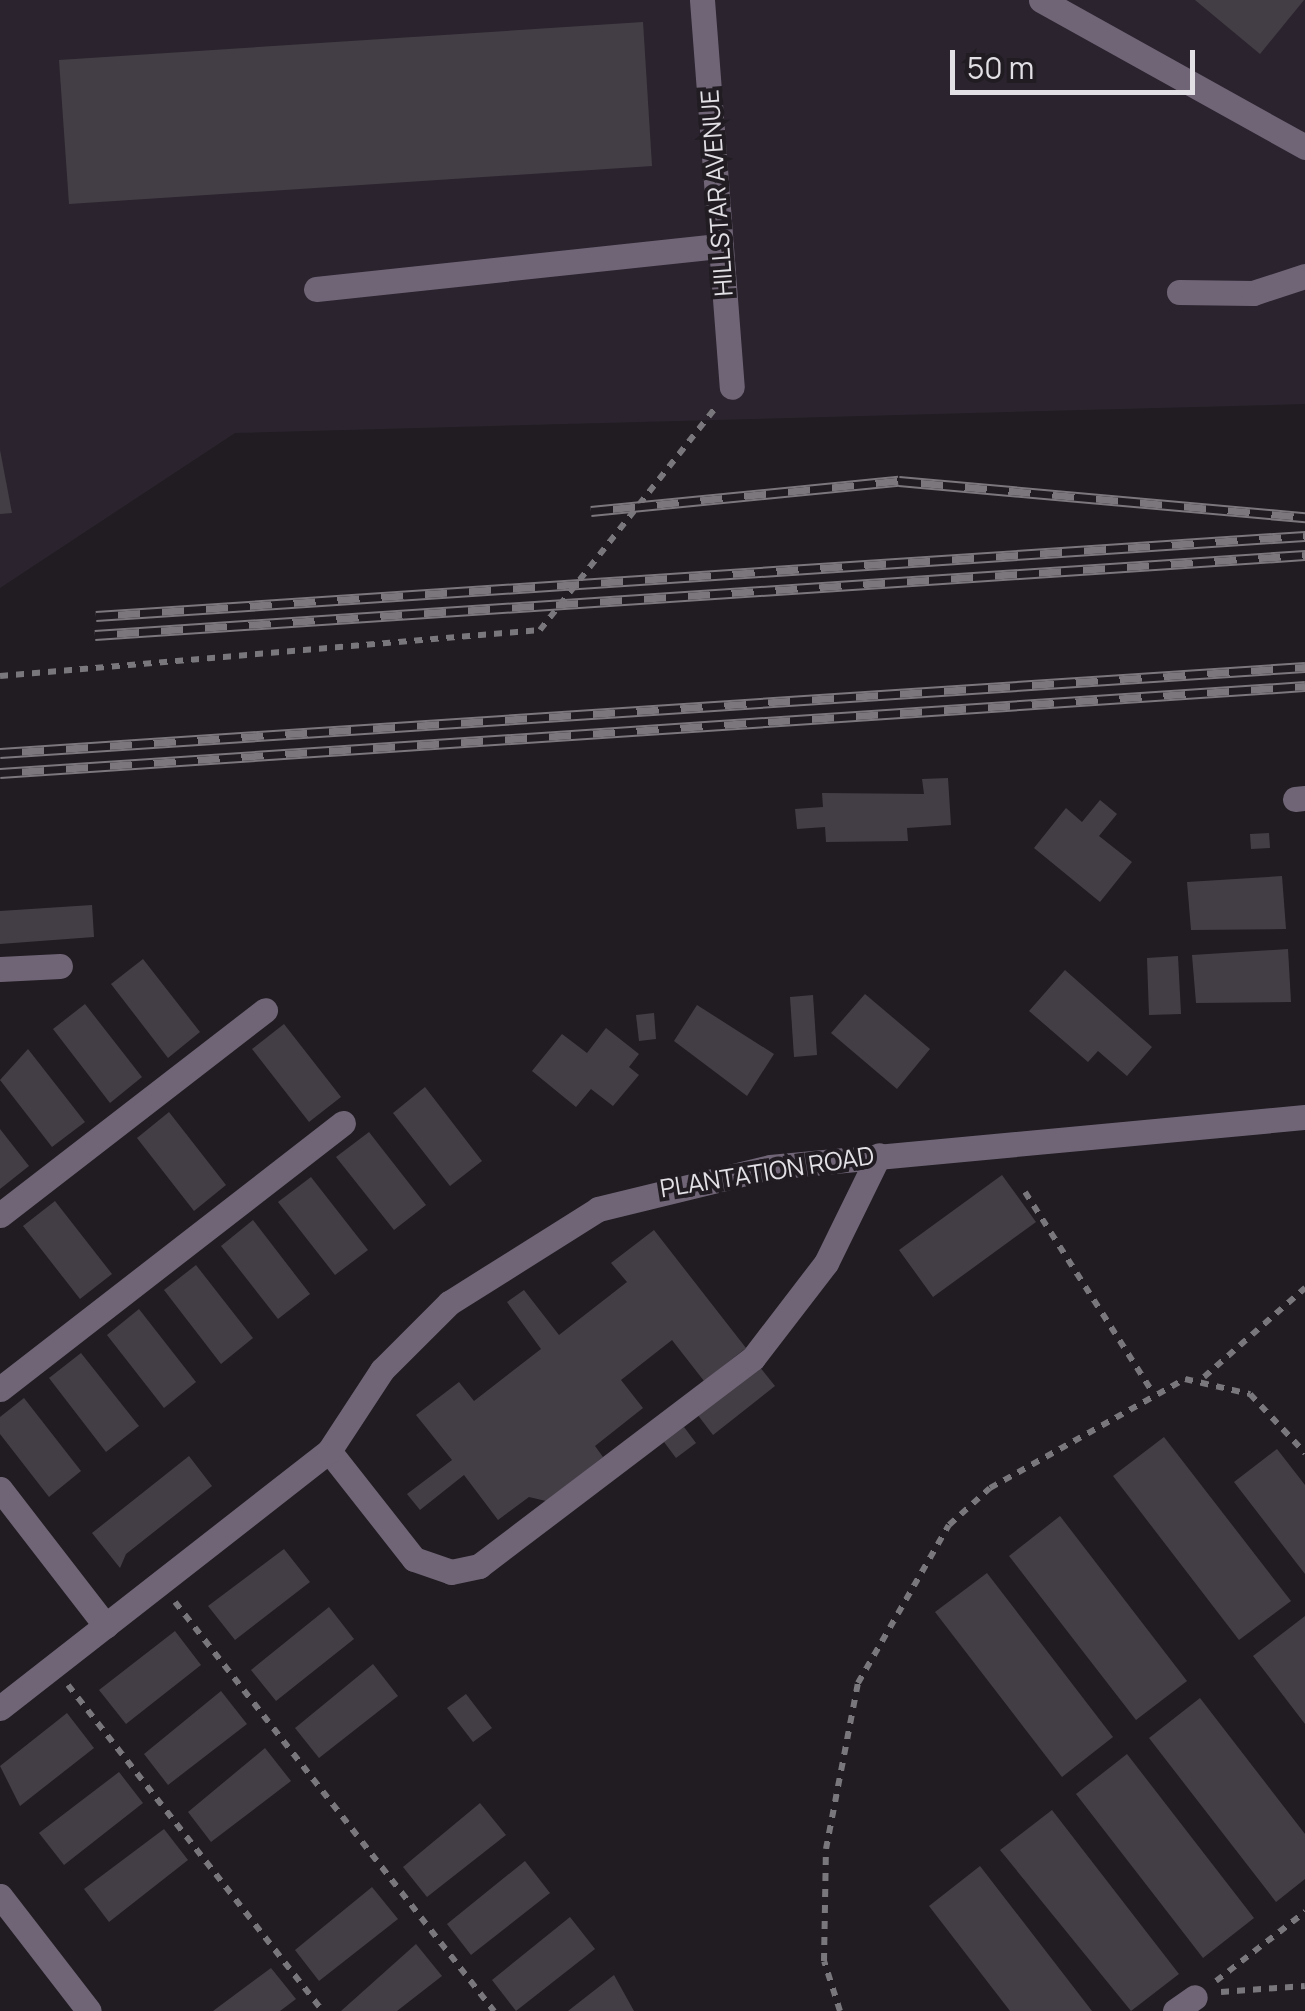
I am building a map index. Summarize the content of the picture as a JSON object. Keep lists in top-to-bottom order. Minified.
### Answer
{"streets":{"street":["HILLSTAR AVENUE","PLANTATION ROAD"]},"scale_bar":"50 m"}
